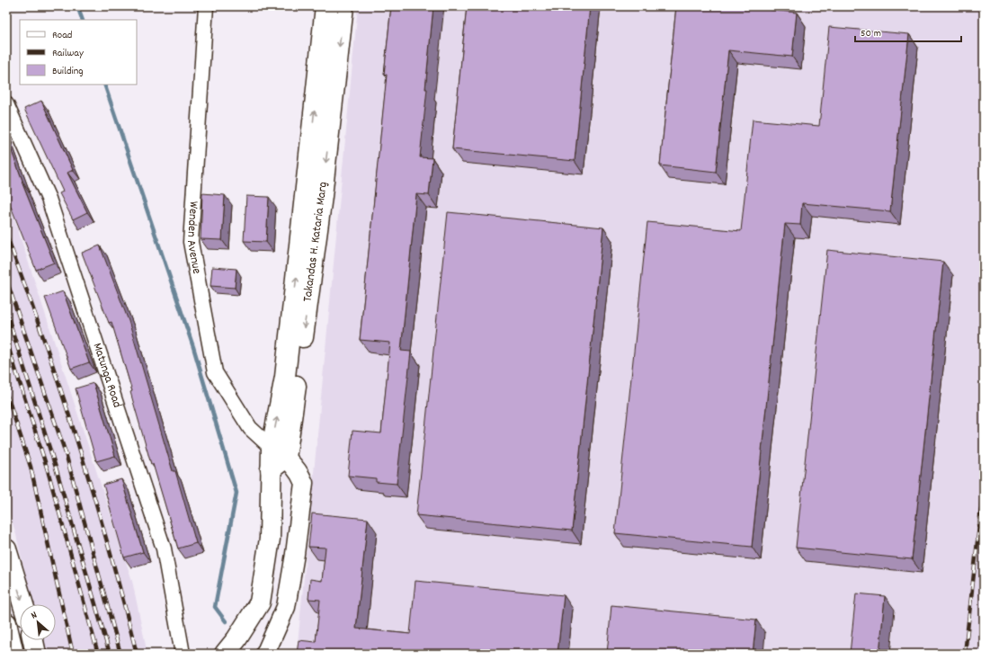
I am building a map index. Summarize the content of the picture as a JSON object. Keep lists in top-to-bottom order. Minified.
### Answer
{"streets":{"main road":["Takandas H. Kataria Marg"],"street":["Wenden Avenue","Matunga Road"]},"crossings":[["Wenden Avenue","Takandas H. Kataria Marg"]],"legend":["Road","Railway","Building"],"scale_bar":"50 m","north":"top left"}
